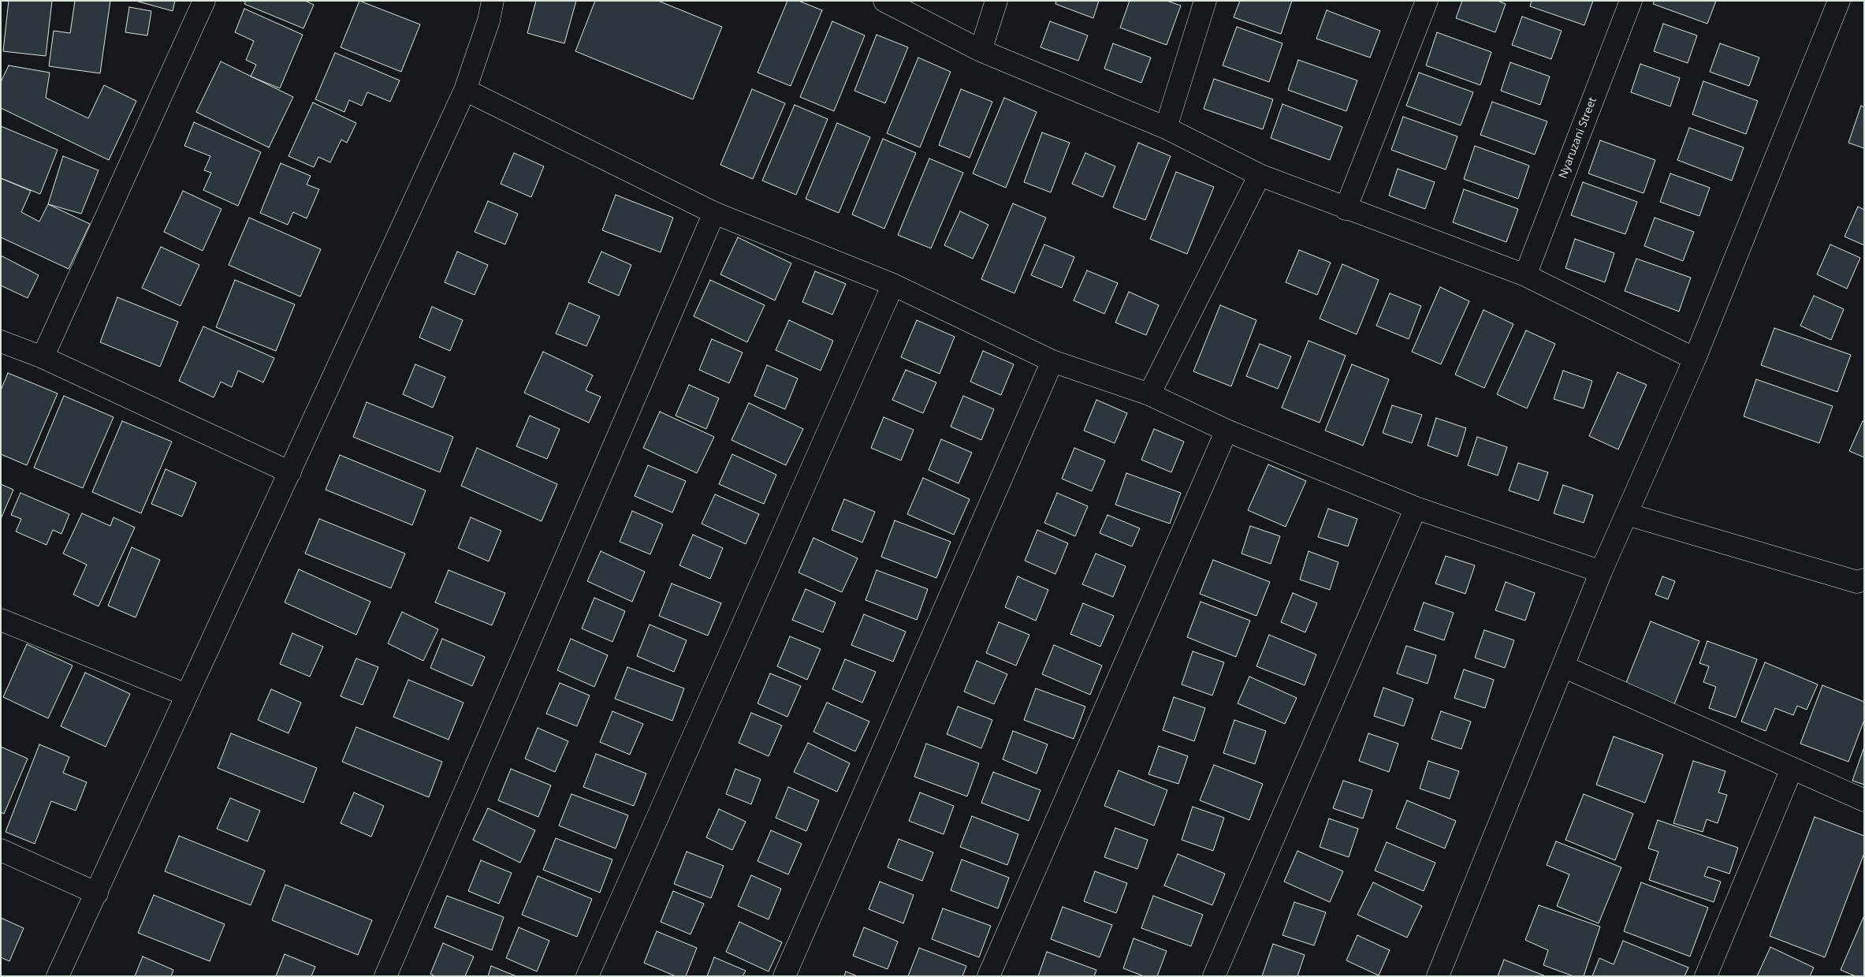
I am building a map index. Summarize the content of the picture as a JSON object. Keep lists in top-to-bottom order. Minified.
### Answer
{"streets":{"street":["Nyaruzani Street"]}}
